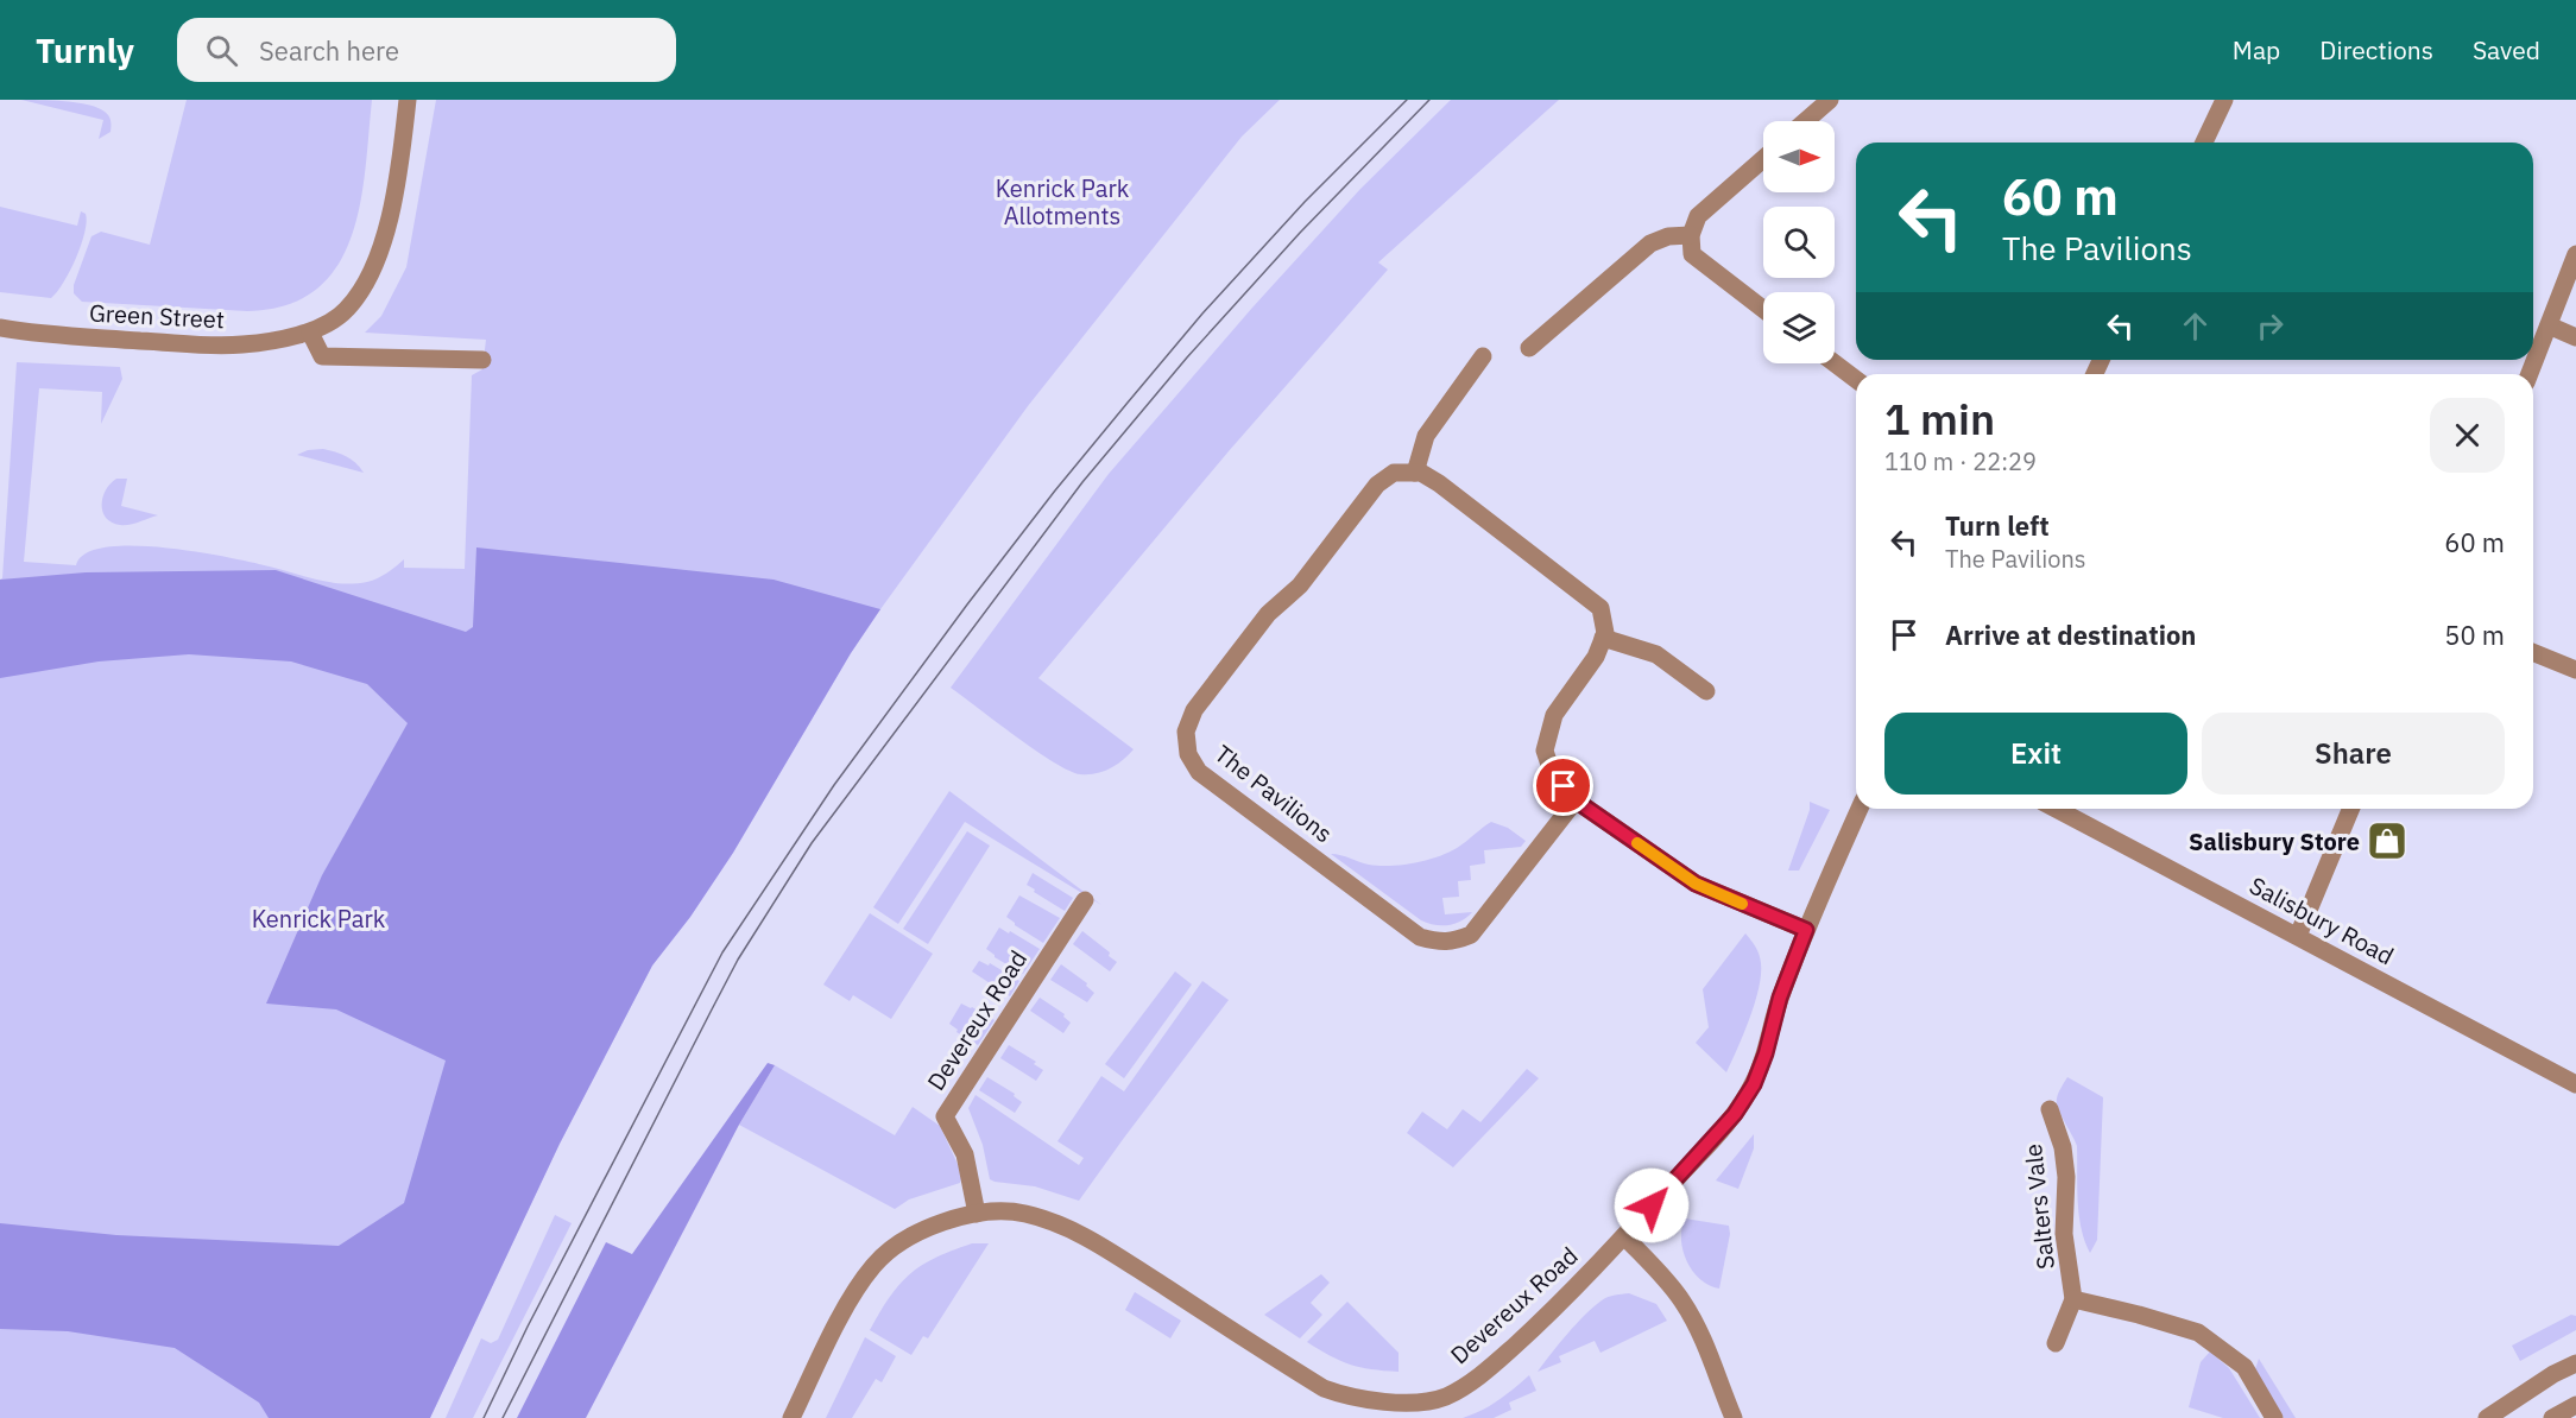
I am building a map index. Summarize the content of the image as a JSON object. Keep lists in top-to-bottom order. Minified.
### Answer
{"streets":{"street":["Green Street","The Pavilions","Salisbury Road","Devereux Road","Salters Vale"]},"parks":["Kenrick Park Allotments","Kenrick Park"],"places":{"shop":["Salisbury Store"]},"north":"right","page":{"header":"Turnly","search":"Search here","nav":["Map","Directions","Saved"],"turn":["60 m","The Pavilions"],"heading":["1 min","110 m · 22:29"],"list":[{"name":"Turn left","note":"The Pavilions","value":"60 m"},{"name":"Arrive at destination","value":"50 m"}],"buttons":["Exit","Share"]}}
